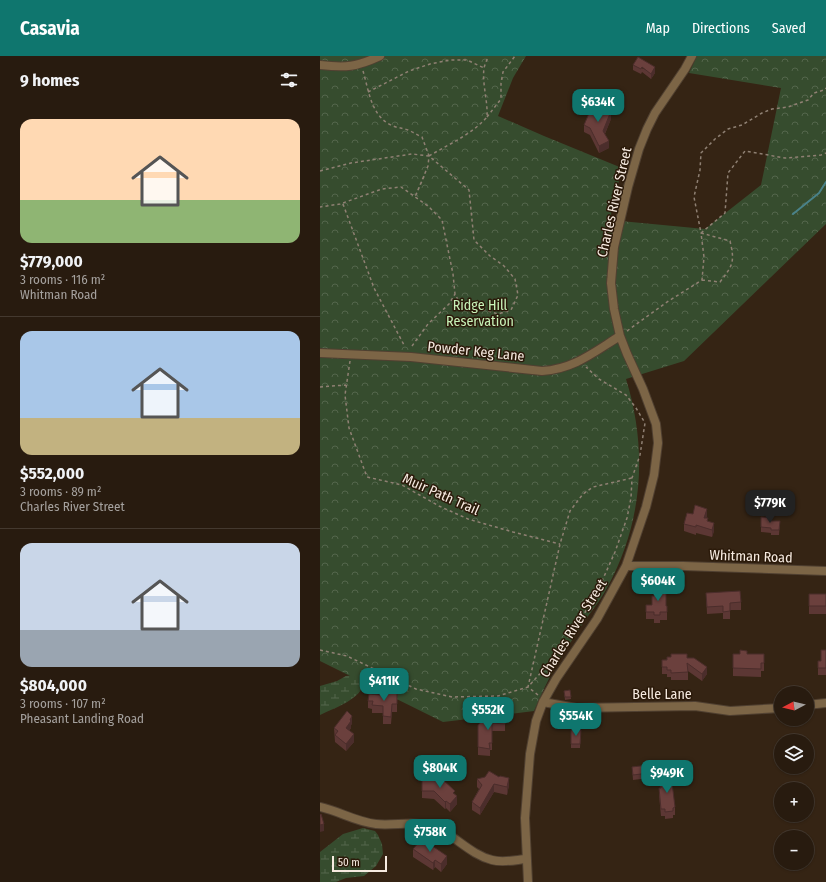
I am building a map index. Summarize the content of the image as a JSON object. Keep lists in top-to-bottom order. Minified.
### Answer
{"streets":{"street":["Charles River Street","Powder Keg Lane","Whitman Road","Belle Lane"],"path":["Muir Path Trail"]},"crossings":[["Charles River Street","Powder Keg Lane"],["Charles River Street","Whitman Road"],["Charles River Street","Belle Lane"],["Powder Keg Lane","Muir Path Trail"]],"parks":["Ridge Hill Reservation"],"scale_bar":"50 m","north":"left","page":{"header":"Casavia","nav":["Map","Directions","Saved"],"heading":"9 homes","price":["$634K","$779K","$604K","$411K","$552K","$554K","$804K","$949K","$758K"],"list":[{"name":"$779,000","note":"3 rooms · 116 m² · Whitman Road"},{"name":"$552,000","note":"3 rooms · 89 m² · Charles River Street"},{"name":"$804,000","note":"3 rooms · 107 m² · Pheasant Landing Road"}],"map_buttons":["+","−"],"scale":"50 m"}}
